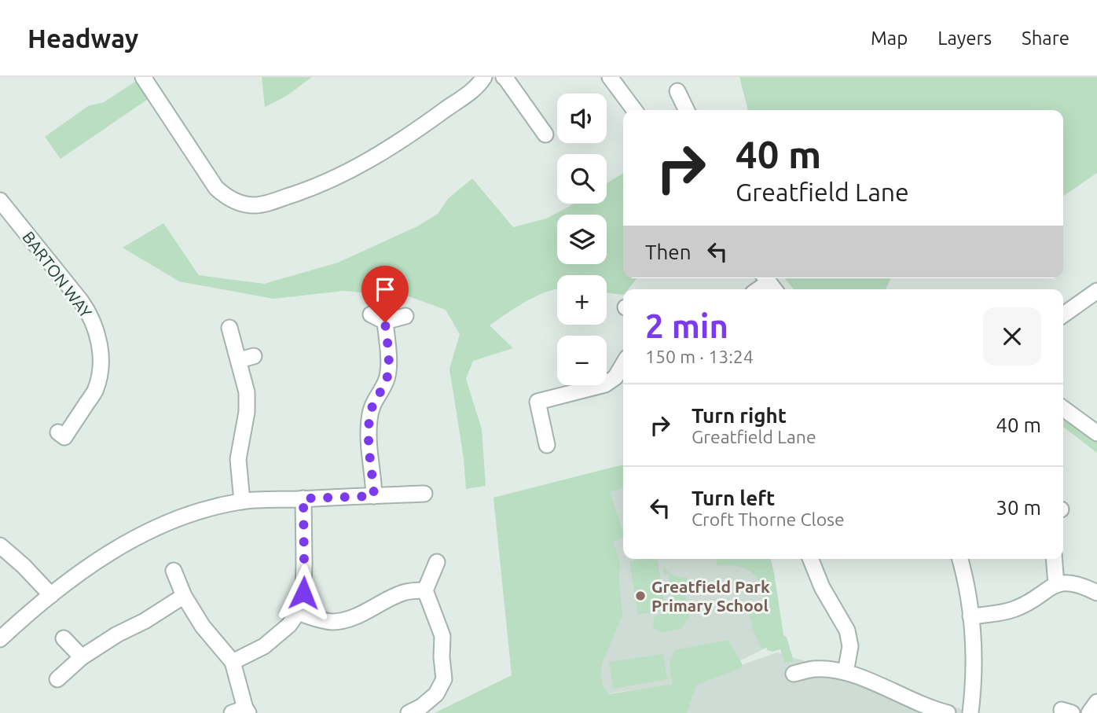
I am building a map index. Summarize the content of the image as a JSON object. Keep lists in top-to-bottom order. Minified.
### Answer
{"streets":{"street":["BARTON WAY"]},"places":["Greatfield Park Primary School"],"page":{"header":"Headway","nav":["Map","Layers","Share"],"map_buttons":["+","−"],"turn":["40 m","Greatfield Lane"],"then":"Then","heading":["2 min","150 m · 13:24"],"list":[{"name":"Turn right","note":"Greatfield Lane","value":"40 m"},{"name":"Turn left","note":"Croft Thorne Close","value":"30 m"}]}}
